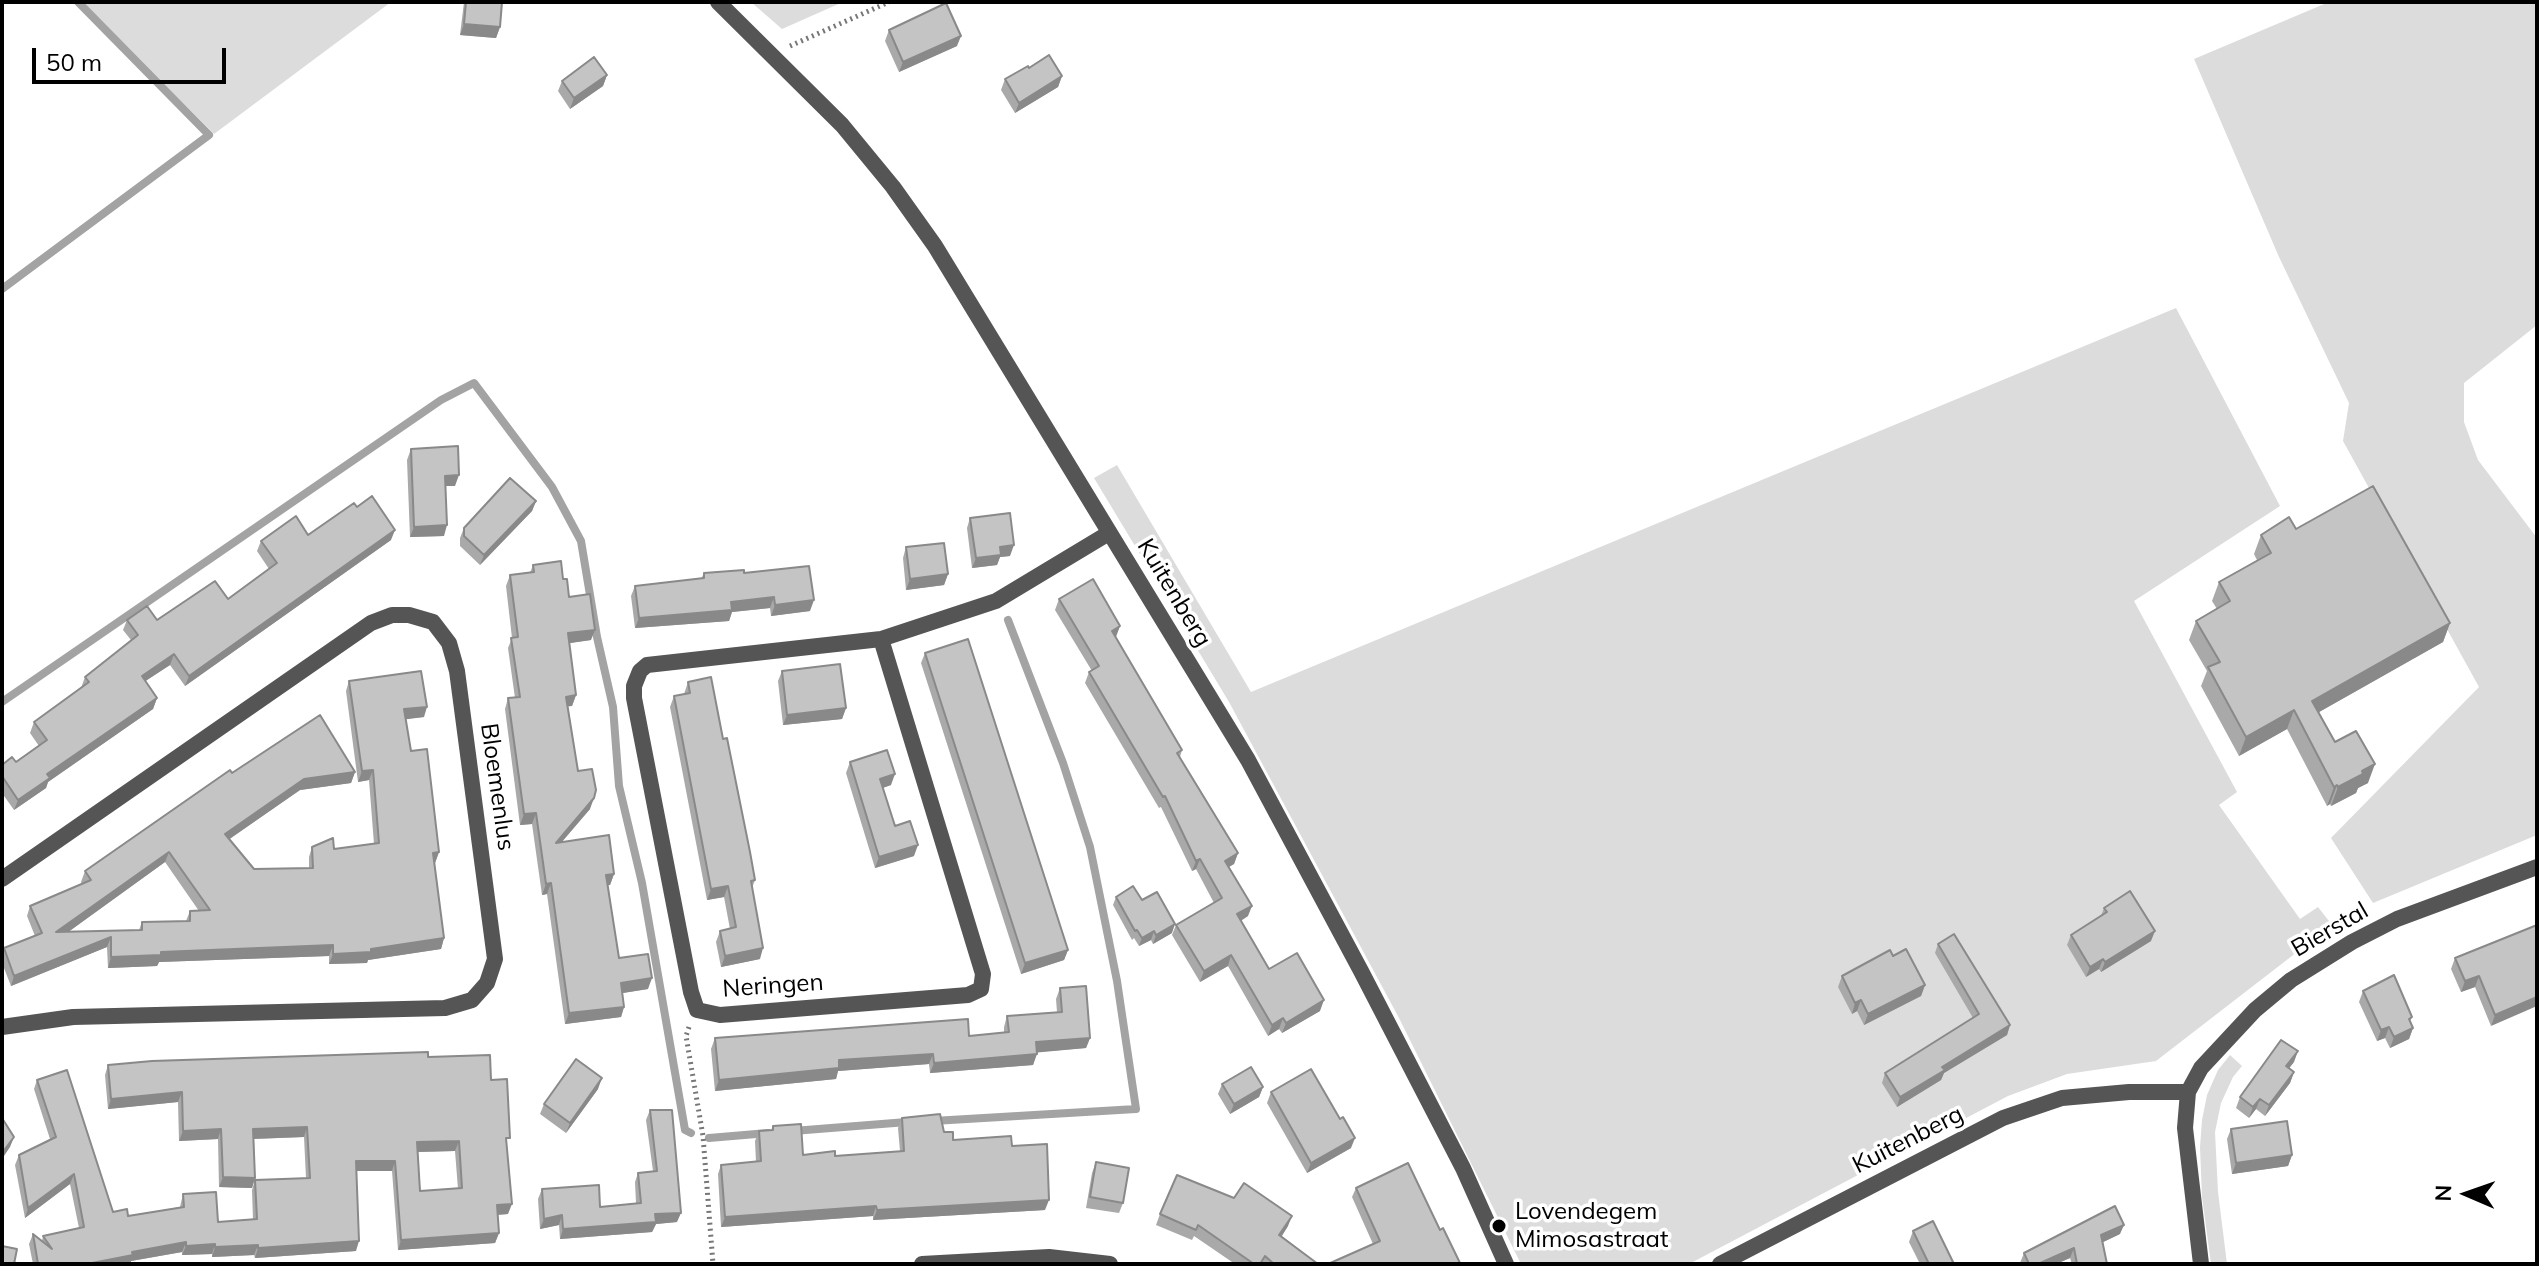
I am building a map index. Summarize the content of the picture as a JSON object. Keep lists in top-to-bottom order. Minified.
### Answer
{"streets":{"street":["Kuitenberg","Bloemenlus","Bierstal","Neringen"]},"crossings":[["Kuitenberg","Bierstal"],["Kuitenberg","Neringen"]],"places":["Lovendegem Mimosastraat"],"scale_bar":"50 m","north":"left"}
